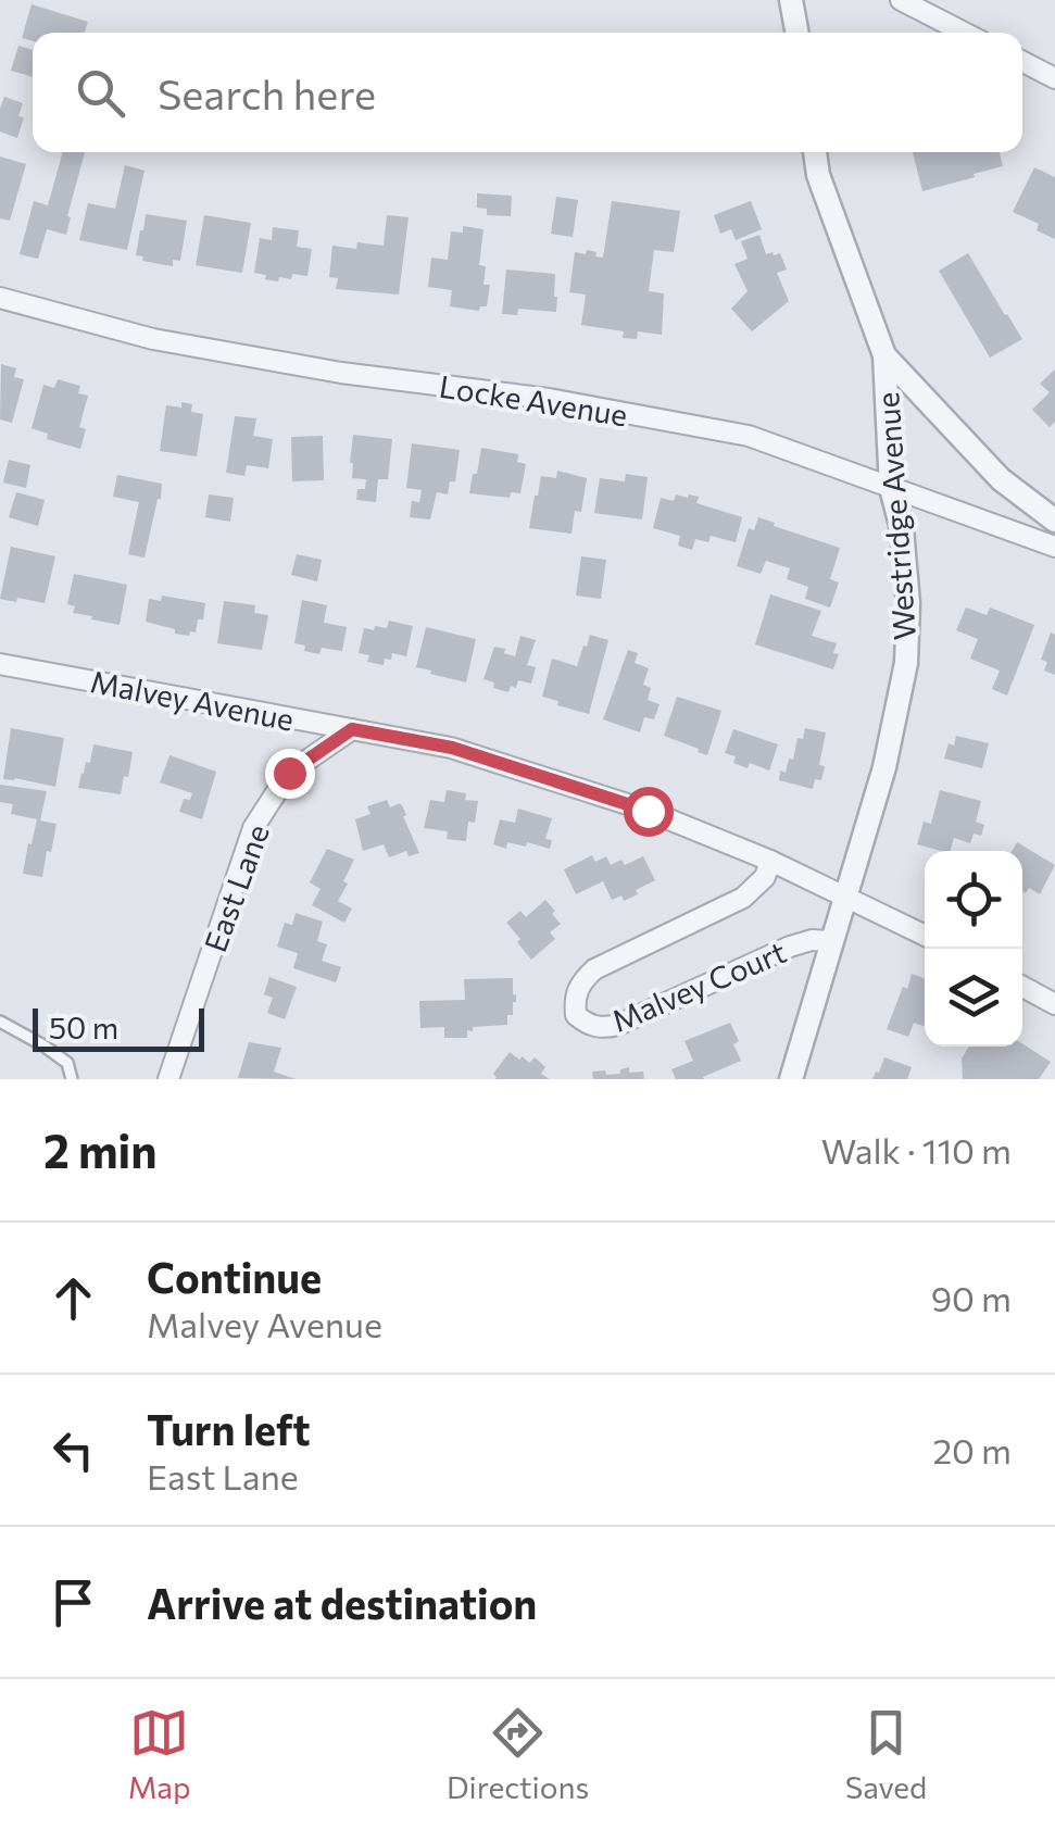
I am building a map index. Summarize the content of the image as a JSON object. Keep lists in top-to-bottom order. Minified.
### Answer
{"streets":{"street":["Locke Avenue","Westridge Avenue","Malvey Avenue","East Lane","Malvey Court"]},"crossings":[["Locke Avenue","Westridge Avenue"],["Westridge Avenue","Malvey Avenue"],["Westridge Avenue","Malvey Court"],["Malvey Avenue","East Lane"],["Malvey Avenue","Malvey Court"]],"scale_bar":"50 m","page":{"search":"Search here","scale":"50 m","heading":["2 min","Walk · 110 m"],"list":[["Continue","Malvey Avenue","90 m"],["Turn left","East Lane","20 m"],"Arrive at destination"],"nav":["Map","Directions","Saved"]}}
